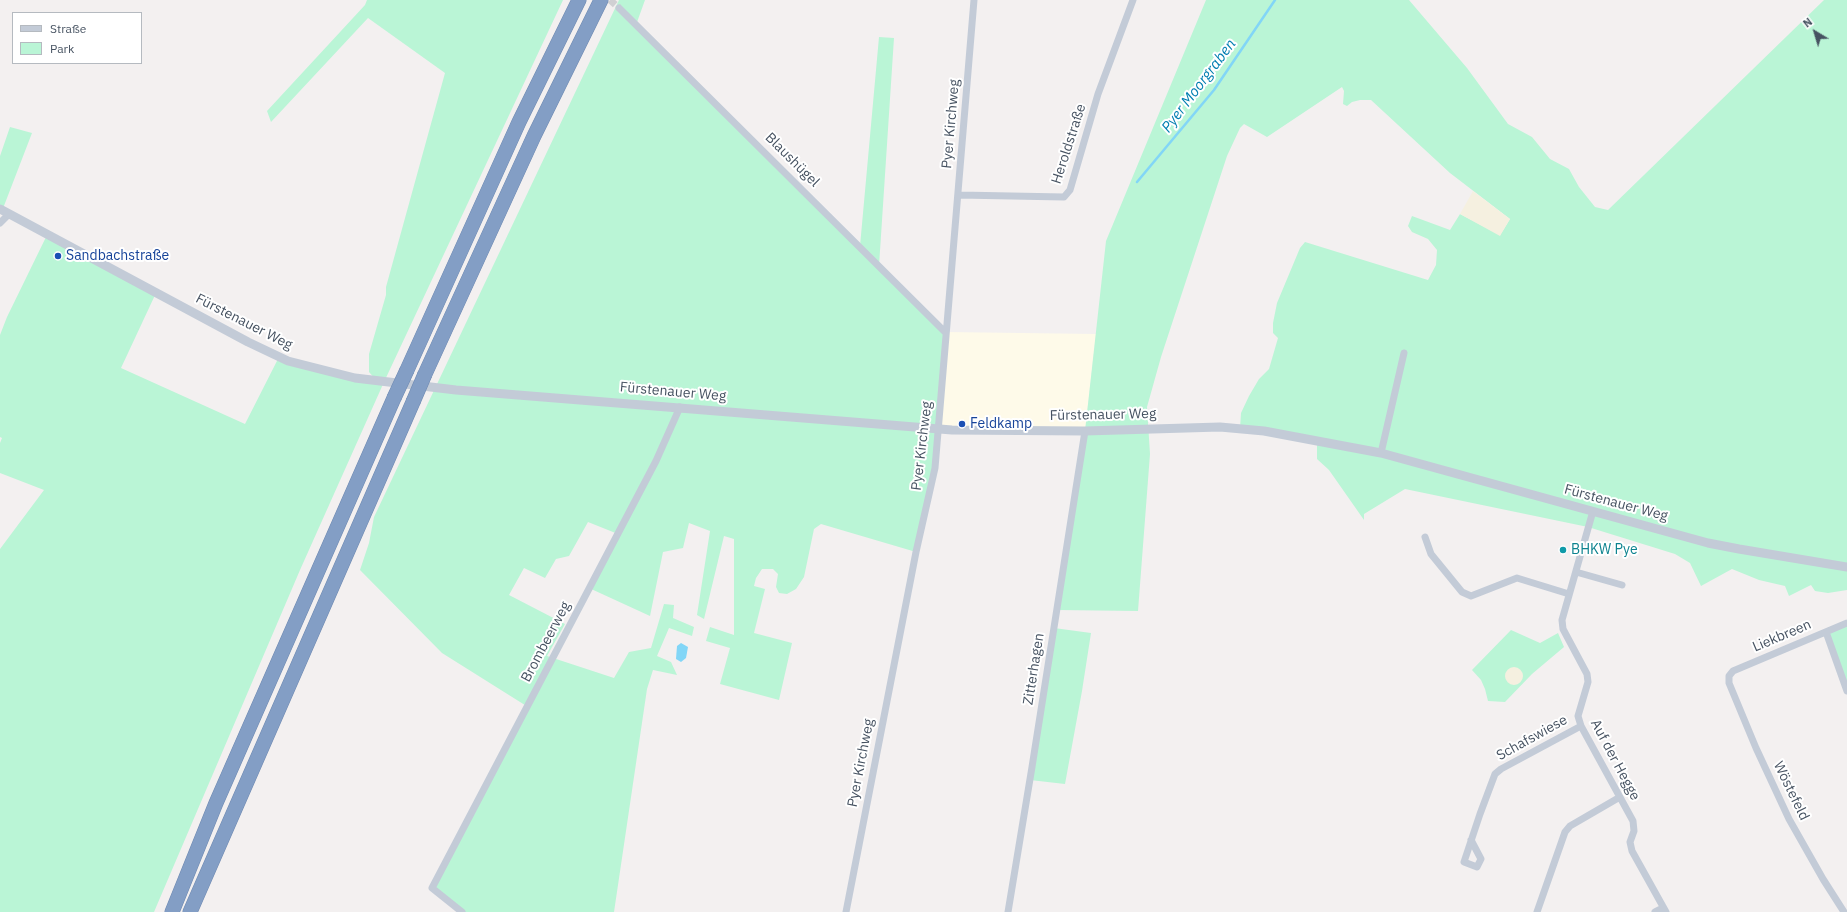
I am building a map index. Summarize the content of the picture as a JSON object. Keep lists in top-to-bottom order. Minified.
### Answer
{"streets":{"street":["Pyer Kirchweg","Heroldstraße","Blaushügel","Fürstenauer Weg","Liekbreen","Brombeerweg","Zitterhagen","Schafswiese","Auf der Hegge","Wöstefeld"]},"crossings":[["Pyer Kirchweg","Heroldstraße"],["Pyer Kirchweg","Blaushügel"],["Pyer Kirchweg","Fürstenauer Weg"],["Fürstenauer Weg","Brombeerweg"],["Fürstenauer Weg","Zitterhagen"],["Fürstenauer Weg","Auf der Hegge"],["Liekbreen","Wöstefeld"],["Schafswiese","Auf der Hegge"]],"water":["Pyer Moorgraben"],"places":["Sandbachstraße","Feldkamp","BHKW Pye"],"legend":["Straße","Park"],"north":"top left"}
